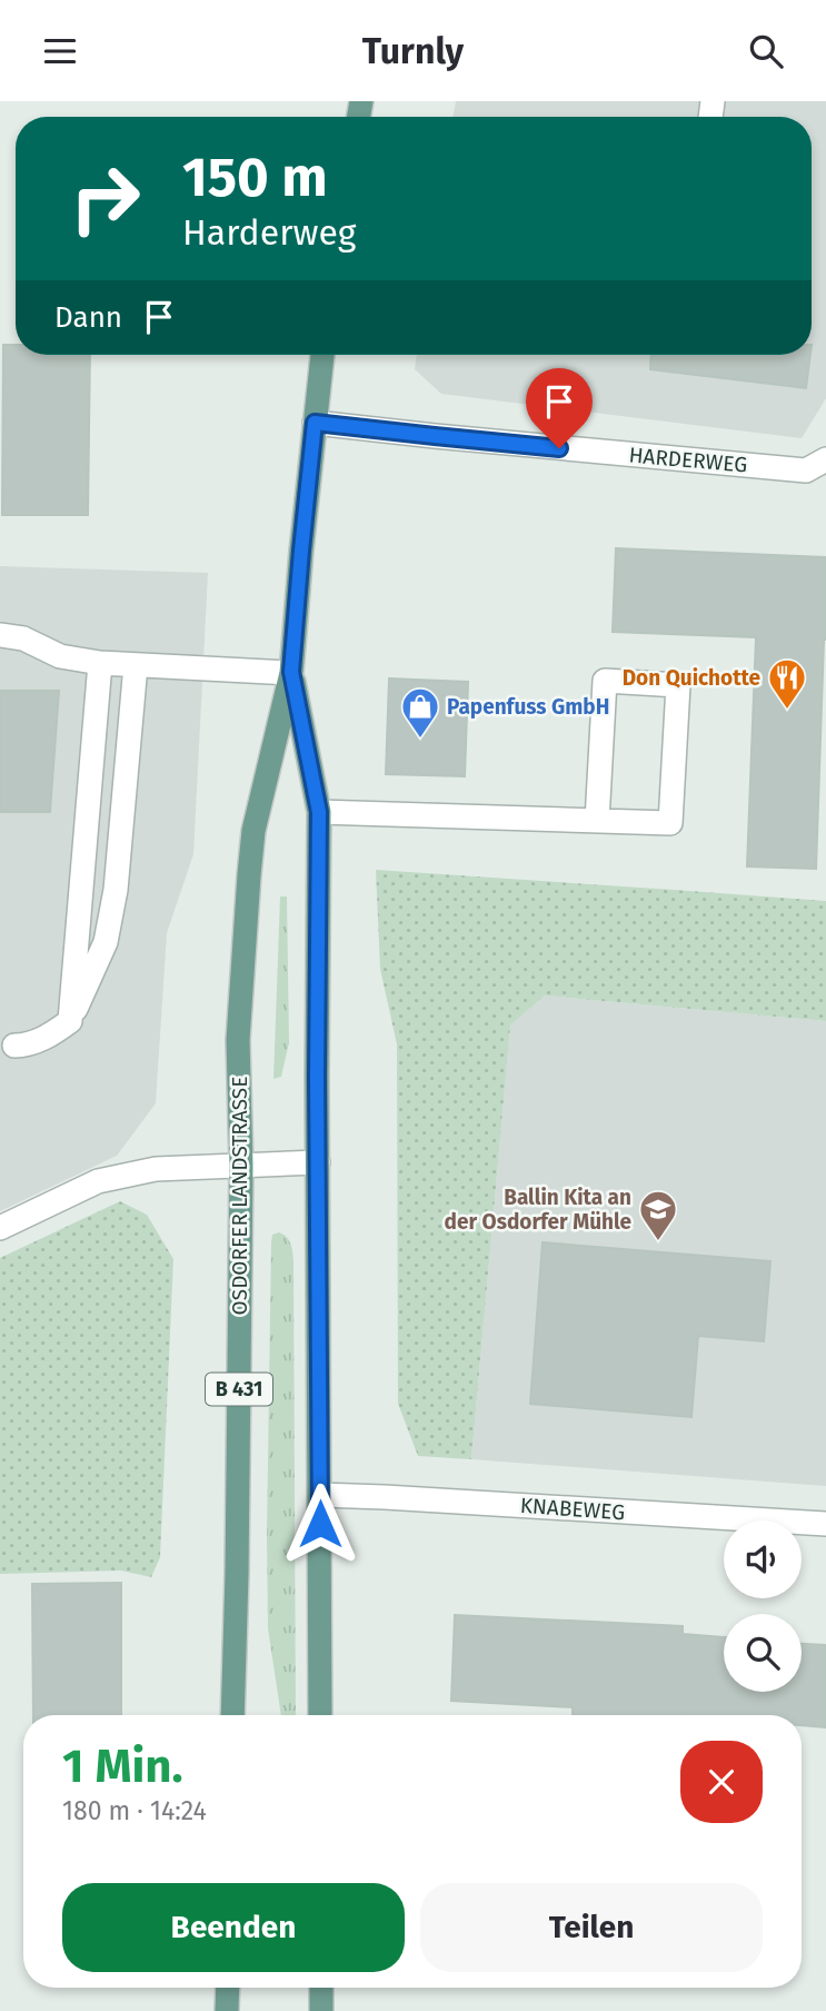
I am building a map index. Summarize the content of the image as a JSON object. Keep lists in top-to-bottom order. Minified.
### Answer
{"streets":{"main road":["OSDORFER LANDSTRASSE","B 431"],"street":["HARDERWEG","KNABEWEG"]},"crossings":[["HARDERWEG","OSDORFER LANDSTRASSE"],["OSDORFER LANDSTRASSE","KNABEWEG"]],"places":{"restaurant":["Don Quichotte"],"shop":["Papenfuss GmbH"],"school or university":["Ballin Kita an der Osdorfer Mühle"]},"page":{"header":"Turnly","turn":["150 m","Harderweg"],"then":"Dann","heading":["1 Min.","180 m · 14:24"],"buttons":["Beenden","Teilen"]}}
